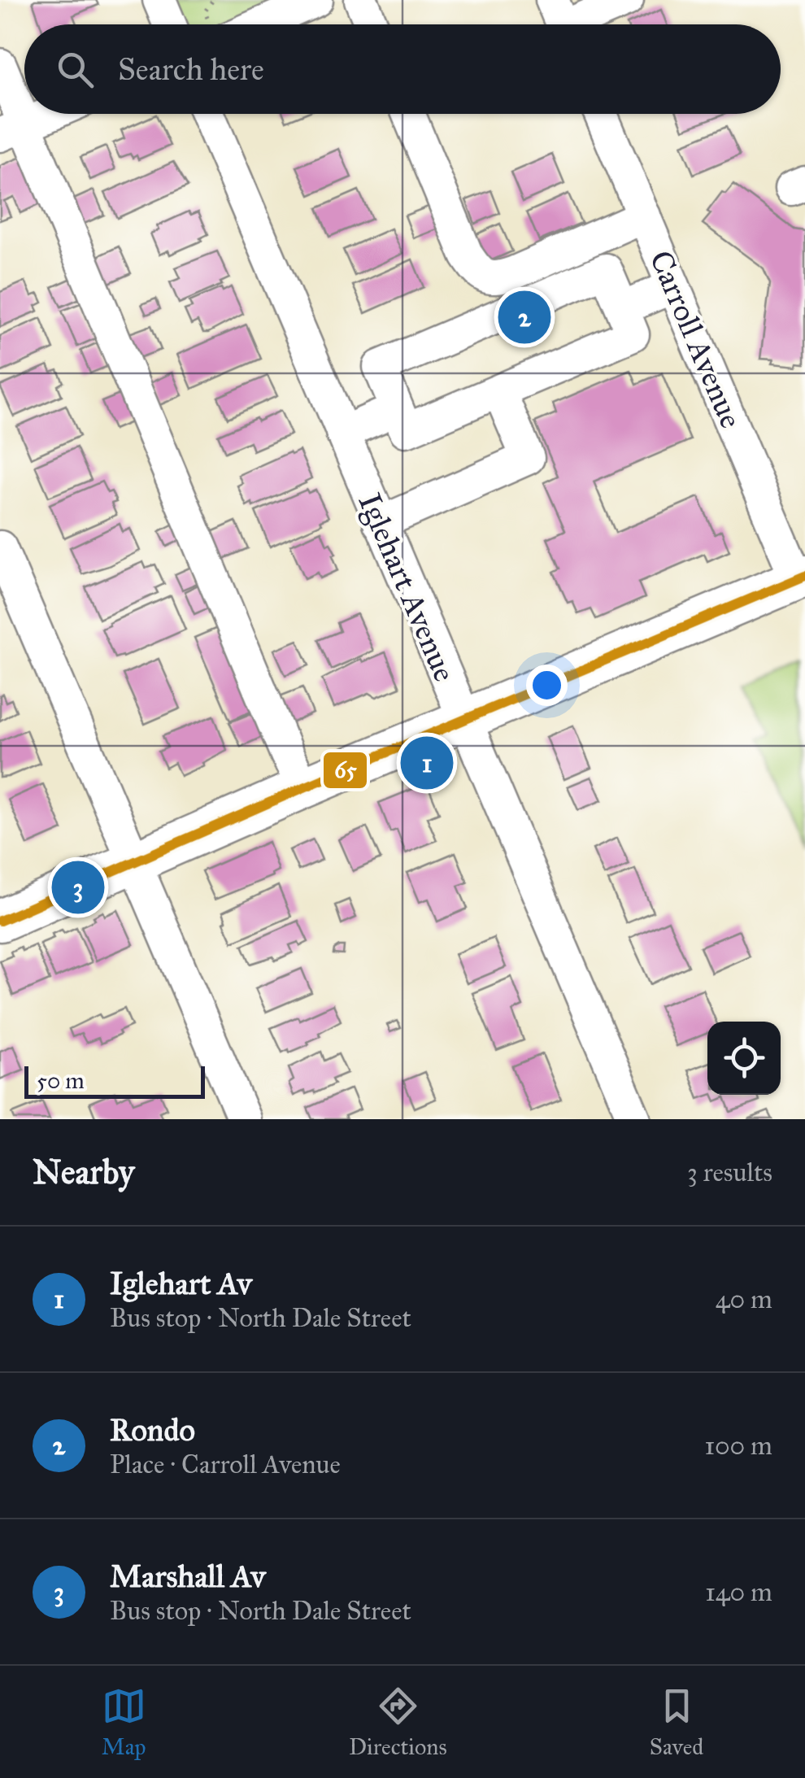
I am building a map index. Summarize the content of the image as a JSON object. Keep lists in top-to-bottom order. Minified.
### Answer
{"streets":{"street":["Carroll Avenue","Iglehart Avenue"]},"lines":["transit line 65"],"scale_bar":"50 m","page":{"search":"Search here","pins":["2","1","3"],"scale":"50 m","heading":["Nearby","3 results"],"list":[{"mark":"1","name":"Iglehart Av","note":"Bus stop · North Dale Street","value":"40 m"},{"mark":"2","name":"Rondo","note":"Place · Carroll Avenue","value":"100 m"},{"mark":"3","name":"Marshall Av","note":"Bus stop · North Dale Street","value":"140 m"}],"nav":["Map","Directions","Saved"]}}
